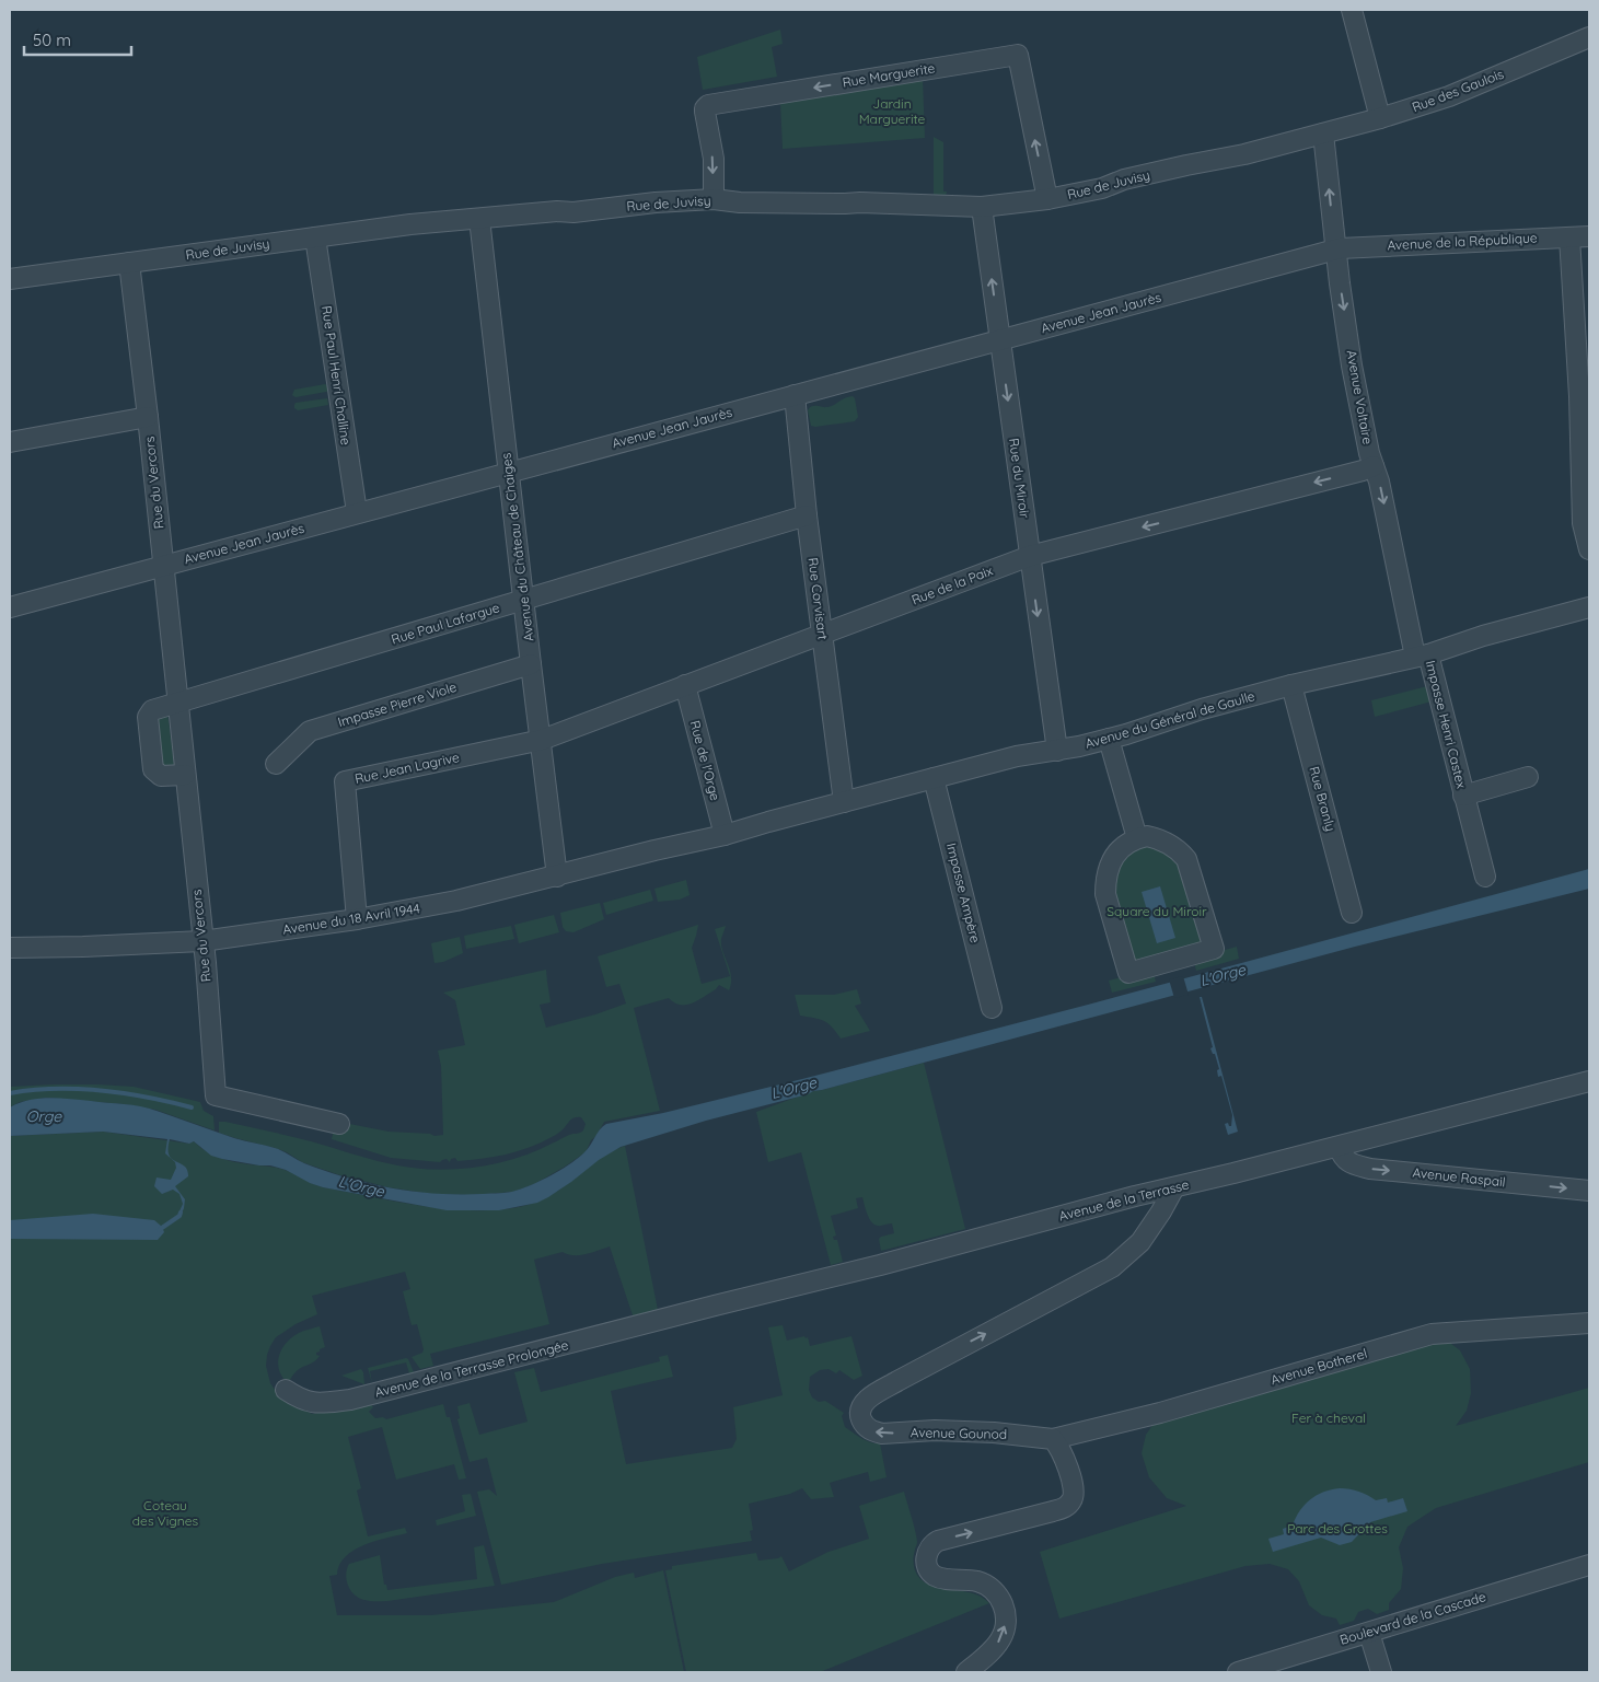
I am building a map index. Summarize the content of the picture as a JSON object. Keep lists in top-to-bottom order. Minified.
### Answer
{"streets":{"street":["Rue Marguerite","Rue des Gaulois","Rue de Juvisy","Avenue de la République","Avenue Jean Jaurès","Rue Paul Henri Challine","Avenue Voltaire","Rue du Miroir","Rue du Vercors","Avenue du Château de Chaiges","Rue de la Paix","Rue Corvisart","Rue Paul Lafargue","Impasse Pierre Viole","Avenue du Général de Gaulle","Impasse Henri Castex","Rue de l'Orge","Rue Jean Lagrive","Rue Branly","Impasse Ampère","Avenue du 18 Avril 1944","Avenue Raspail","Avenue de la Terrasse","Avenue Botherel","Avenue de la Terrasse Prolongée","Avenue Gounod","Boulevard de la Cascade"]},"crossings":[["Rue Marguerite","Rue de Juvisy"],["Rue des Gaulois","Rue de Juvisy"],["Rue des Gaulois","Avenue Voltaire"],["Rue de Juvisy","Rue Paul Henri Challine"],["Rue de Juvisy","Avenue Voltaire"],["Rue de Juvisy","Rue du Miroir"],["Rue de Juvisy","Rue du Vercors"],["Rue de Juvisy","Avenue du Château de Chaiges"],["Avenue de la République","Avenue Jean Jaurès"],["Avenue de la République","Avenue Voltaire"],["Avenue Jean Jaurès","Rue Paul Henri Challine"],["Avenue Jean Jaurès","Avenue Voltaire"],["Avenue Jean Jaurès","Rue du Miroir"],["Avenue Jean Jaurès","Rue du Vercors"],["Avenue Jean Jaurès","Avenue du Château de Chaiges"],["Avenue Jean Jaurès","Rue Corvisart"],["Avenue Voltaire","Rue de la Paix"],["Avenue Voltaire","Avenue du Général de Gaulle"],["Avenue Voltaire","Impasse Henri Castex"],["Rue du Miroir","Rue de la Paix"],["Rue du Miroir","Avenue du Général de Gaulle"],["Rue du Vercors","Rue Paul Lafargue"],["Rue du Vercors","Avenue du 18 Avril 1944"],["Avenue du Château de Chaiges","Rue de la Paix"],["Avenue du Château de Chaiges","Rue Paul Lafargue"],["Avenue du Château de Chaiges","Impasse Pierre Viole"],["Avenue du Château de Chaiges","Rue Jean Lagrive"],["Avenue du Château de Chaiges","Avenue du 18 Avril 1944"],["Rue de la Paix","Rue Corvisart"],["Rue de la Paix","Rue de l'Orge"],["Rue de la Paix","Rue Jean Lagrive"],["Rue Corvisart","Rue Paul Lafargue"],["Rue Corvisart","Avenue du Général de Gaulle"],["Avenue du Général de Gaulle","Impasse Henri Castex"],["Avenue du Général de Gaulle","Rue de l'Orge"],["Avenue du Général de Gaulle","Rue Branly"],["Avenue du Général de Gaulle","Impasse Ampère"],["Avenue du Général de Gaulle","Avenue du 18 Avril 1944"],["Rue Jean Lagrive","Avenue du 18 Avril 1944"],["Avenue Raspail","Avenue de la Terrasse"],["Avenue de la Terrasse","Avenue de la Terrasse Prolongée"],["Avenue de la Terrasse","Avenue Gounod"],["Avenue Botherel","Avenue Gounod"]],"one_way":["Rue de la Paix","Avenue Raspail"],"water":["L'Orge","Orge"],"parks":["Jardin Marguerite","Square du Miroir","Fer à cheval","Coteau des Vignes","Parc des Grottes"],"scale_bar":"50 m"}
